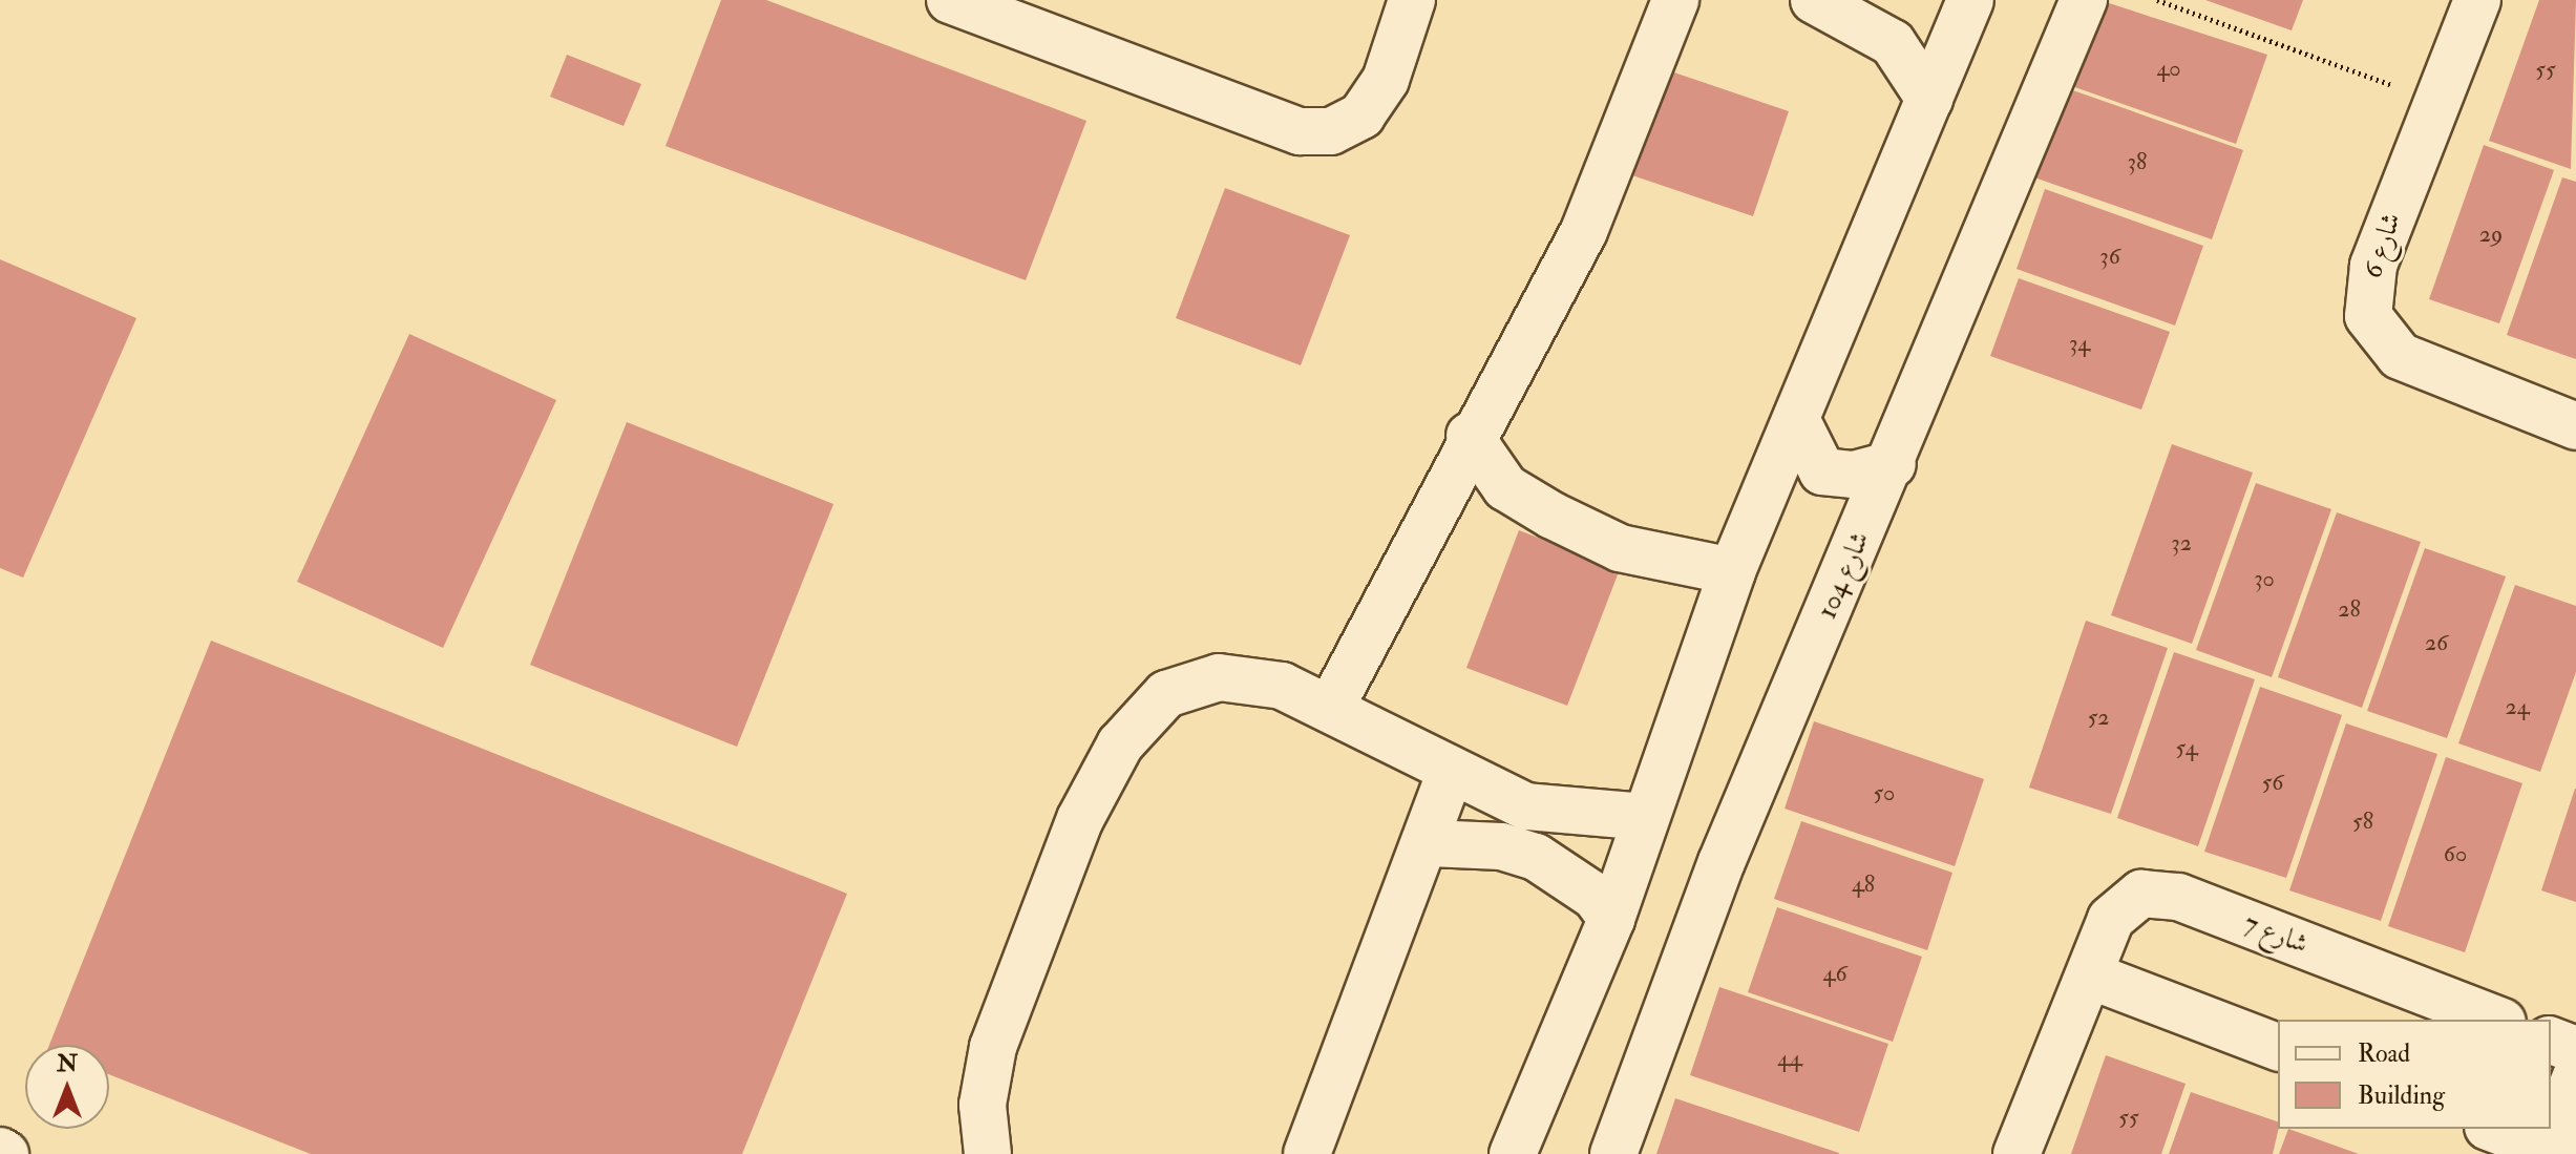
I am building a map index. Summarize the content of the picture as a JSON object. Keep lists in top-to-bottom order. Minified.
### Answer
{"streets":{"street":["شارع 6","شارع 104","شارع 7"]},"house_numbers":["40","55","38","29","36","34","32","30","28","26","24","52","54","56","50","58","60","48","46","44","55"],"legend":["Road","Building"],"north":"top"}
